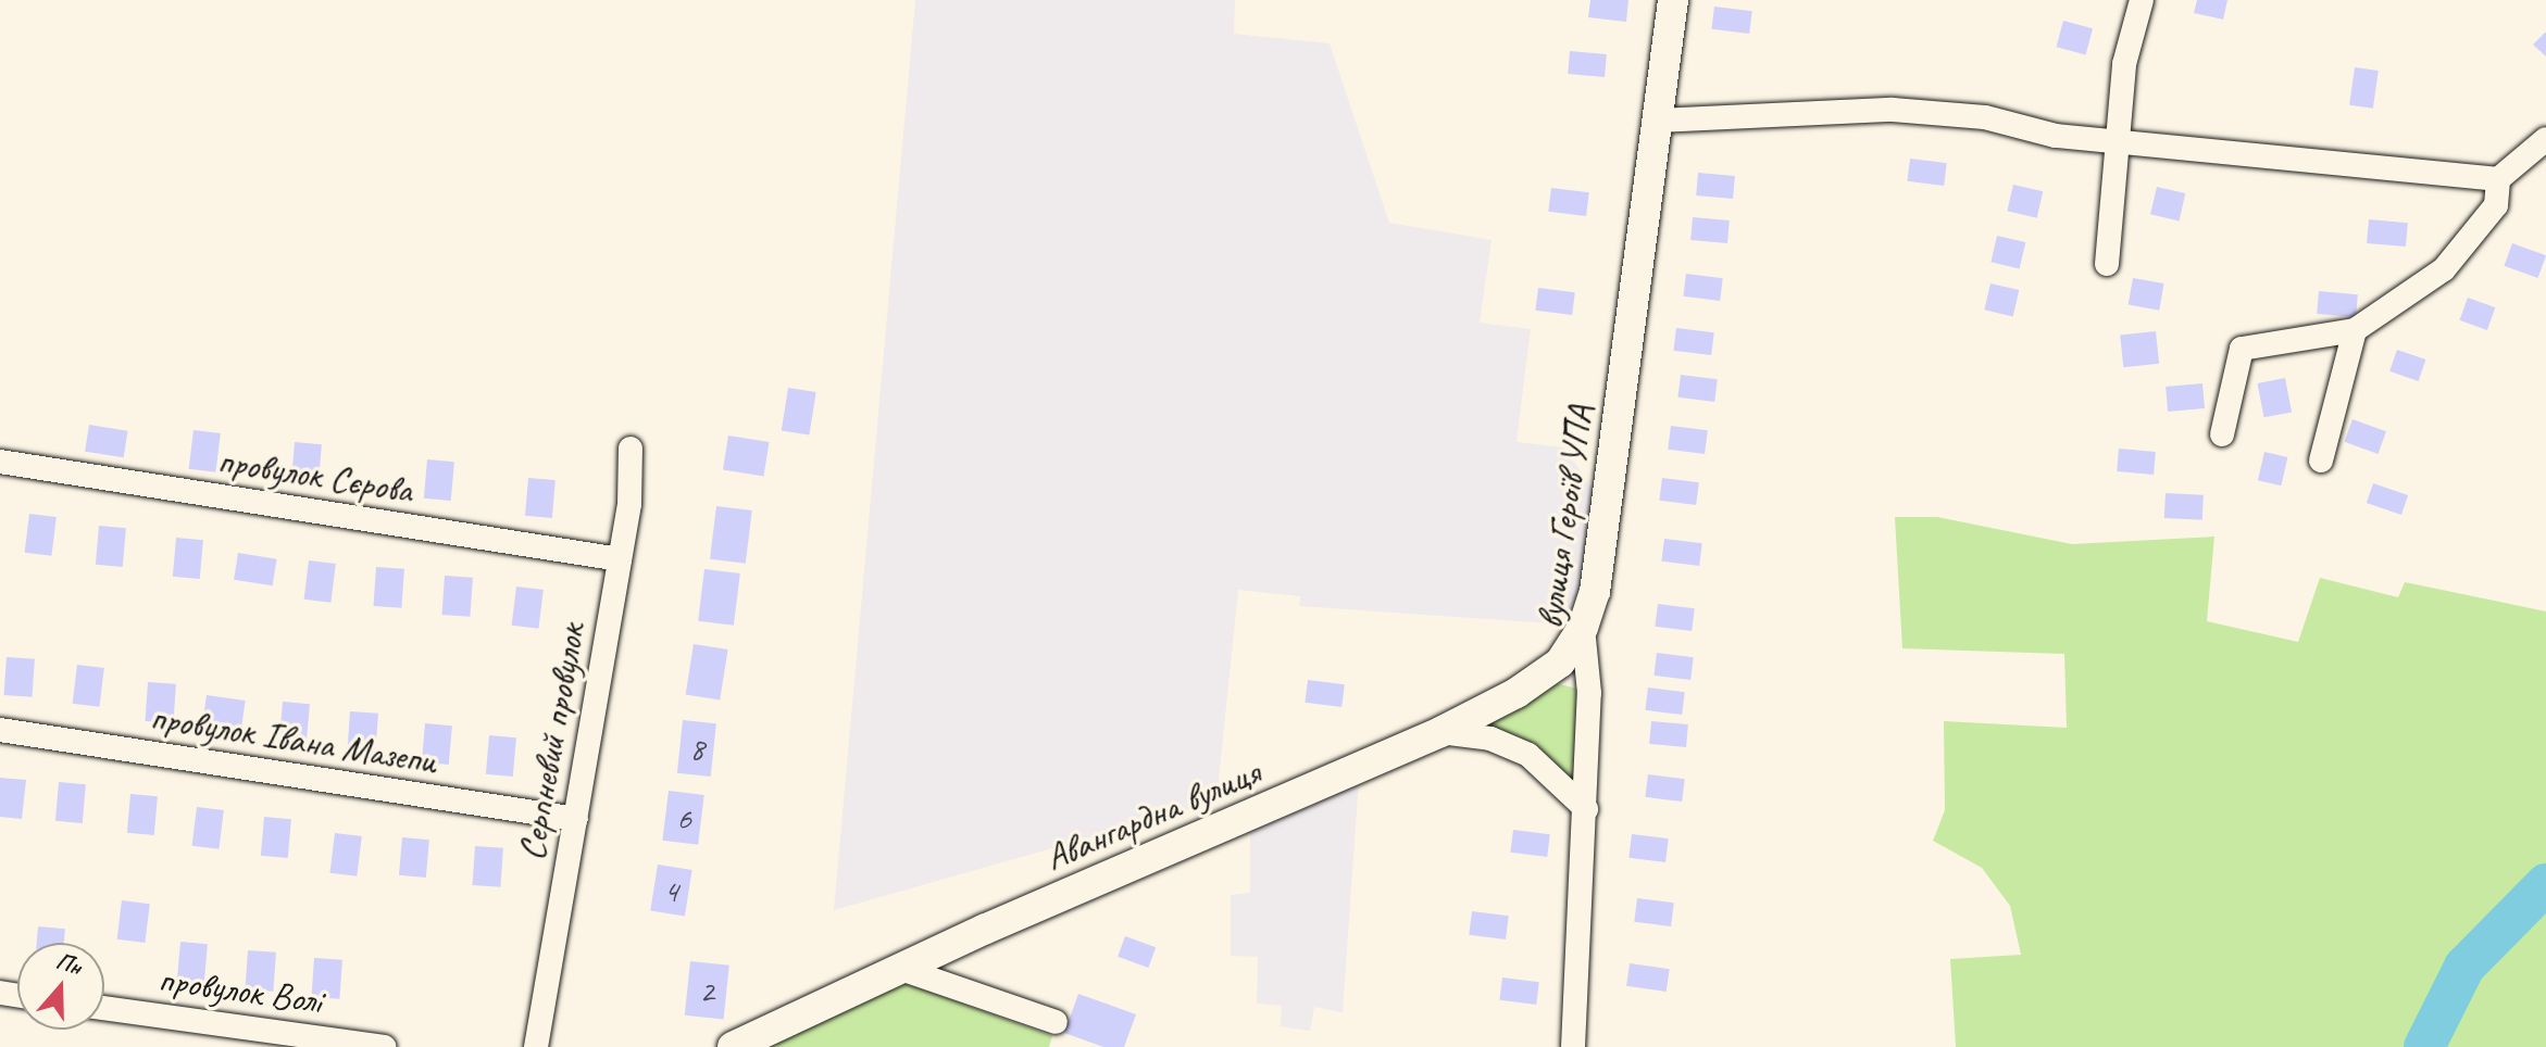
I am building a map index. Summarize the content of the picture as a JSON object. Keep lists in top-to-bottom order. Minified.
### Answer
{"streets":{"street":["провулок Сєрова","вулиця Героїв УПА","провулок Івана Мазепи","Серпневий провулок","Авангардна вулиця","провулок Волі"]},"crossings":[["провулок Сєрова","Серпневий провулок"],["вулиця Героїв УПА","Авангардна вулиця"],["провулок Івана Мазепи","Серпневий провулок"]],"house_numbers":["8","6","4","2"],"north":"top"}
